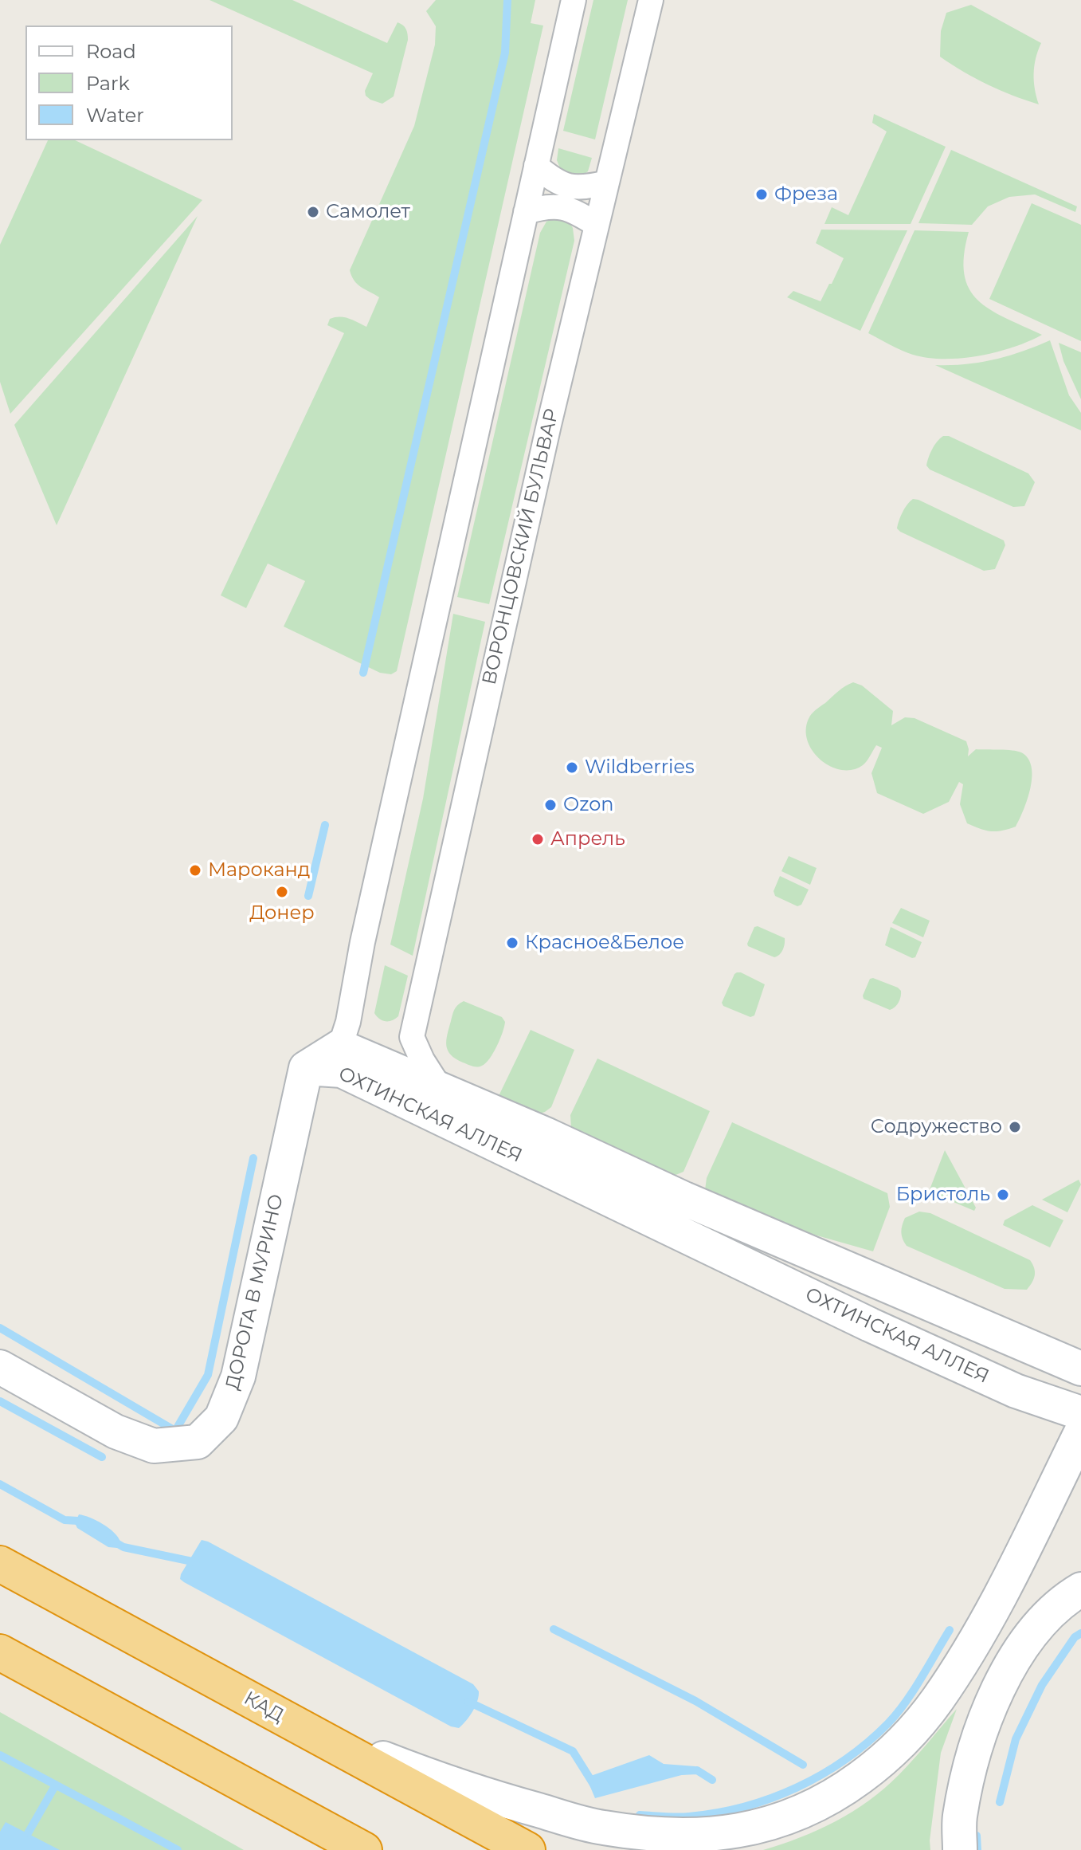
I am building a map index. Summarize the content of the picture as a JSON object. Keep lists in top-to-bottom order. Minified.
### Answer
{"streets":{"highway":["КАД"],"street":["ВОРОНЦОВСКИЙ БУЛЬВАР","ОХТИНСКАЯ АЛЛЕЯ","ДОРОГА В МУРИНО"]},"crossings":[["ОХТИНСКАЯ АЛЛЕЯ","ДОРОГА В МУРИНО"]],"places":["Фреза","Самолет","Wildberries","Ozon","Апрель","Мароканд","Донер","Красное&Белое","Содружество","Бристоль"],"legend":["Road","Park","Water"]}
